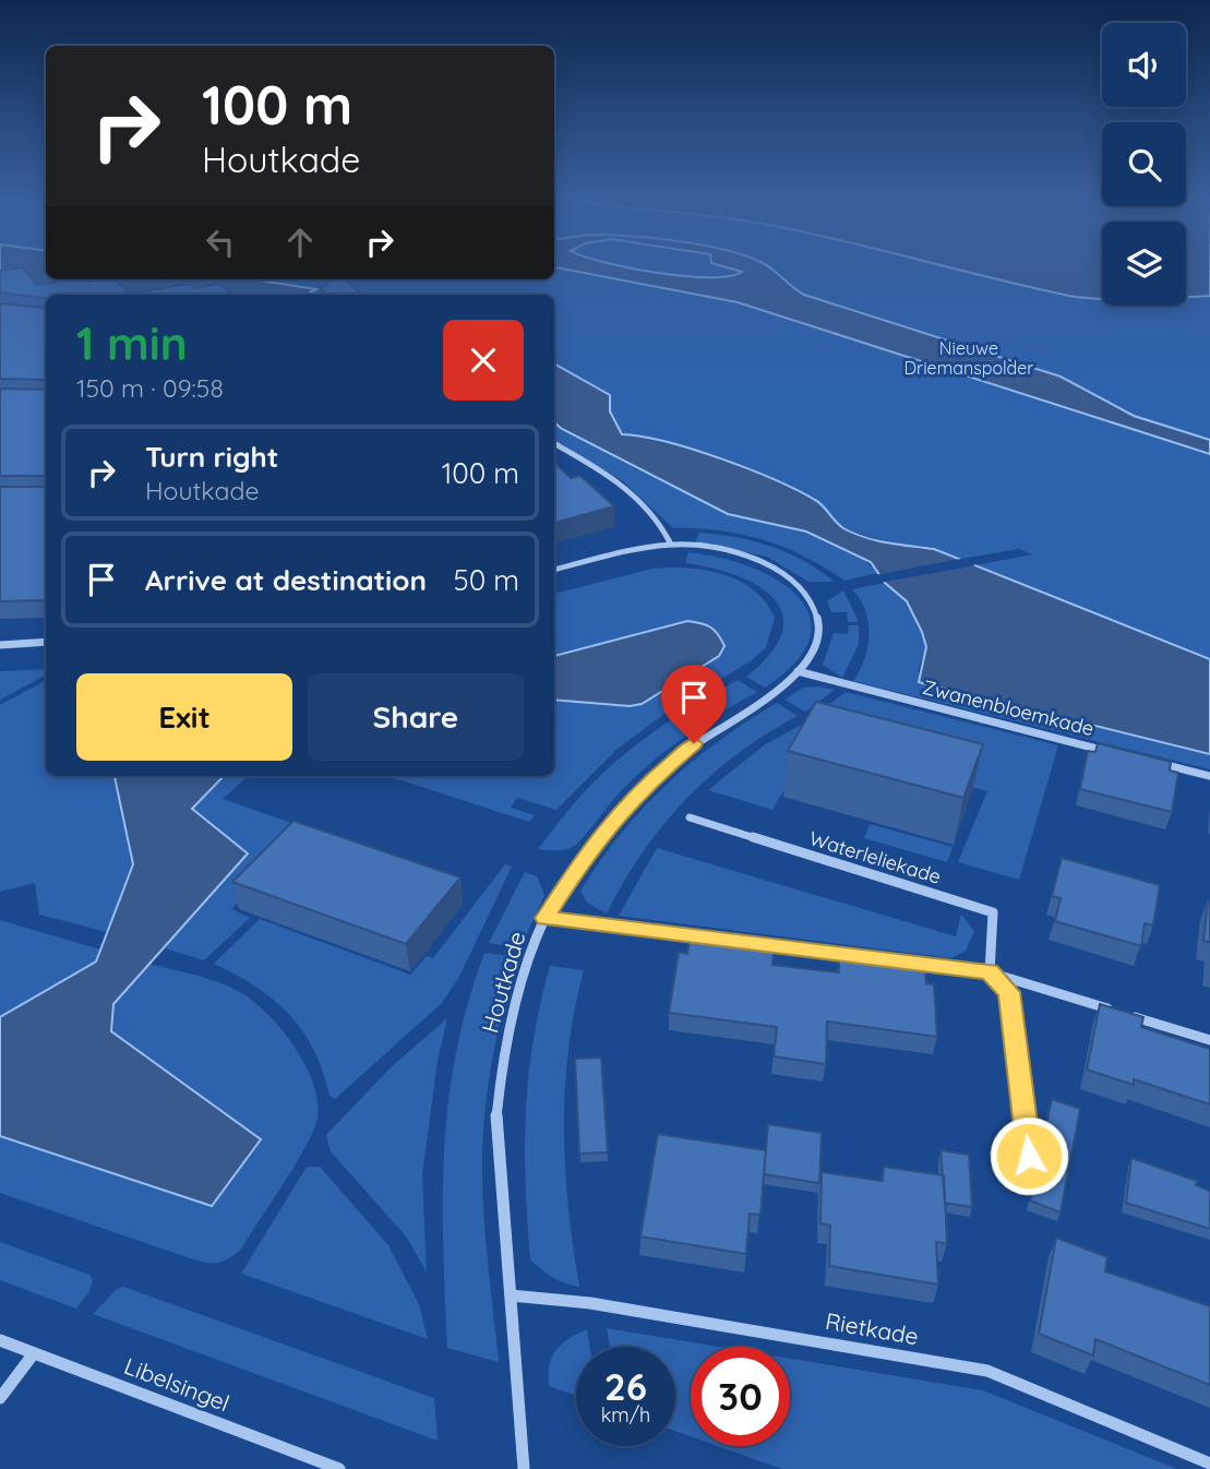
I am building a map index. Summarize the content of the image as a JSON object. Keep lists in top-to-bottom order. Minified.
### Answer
{"streets":{"street":["Zwanenbloemkade","Waterleliekade","Houtkade","Rietkade","Libelsingel"]},"crossings":[["Zwanenbloemkade","Houtkade"],["Houtkade","Rietkade"]],"parks":["Nieuwe Driemanspolder"],"page":{"turn":["100 m","Houtkade"],"heading":["1 min","150 m · 09:58"],"list":[{"name":"Turn right","note":"Houtkade","value":"100 m"},{"name":"Arrive at destination","value":"50 m"}],"buttons":["Exit","Share"],"speed":"26 km/h","limit":"30"}}
